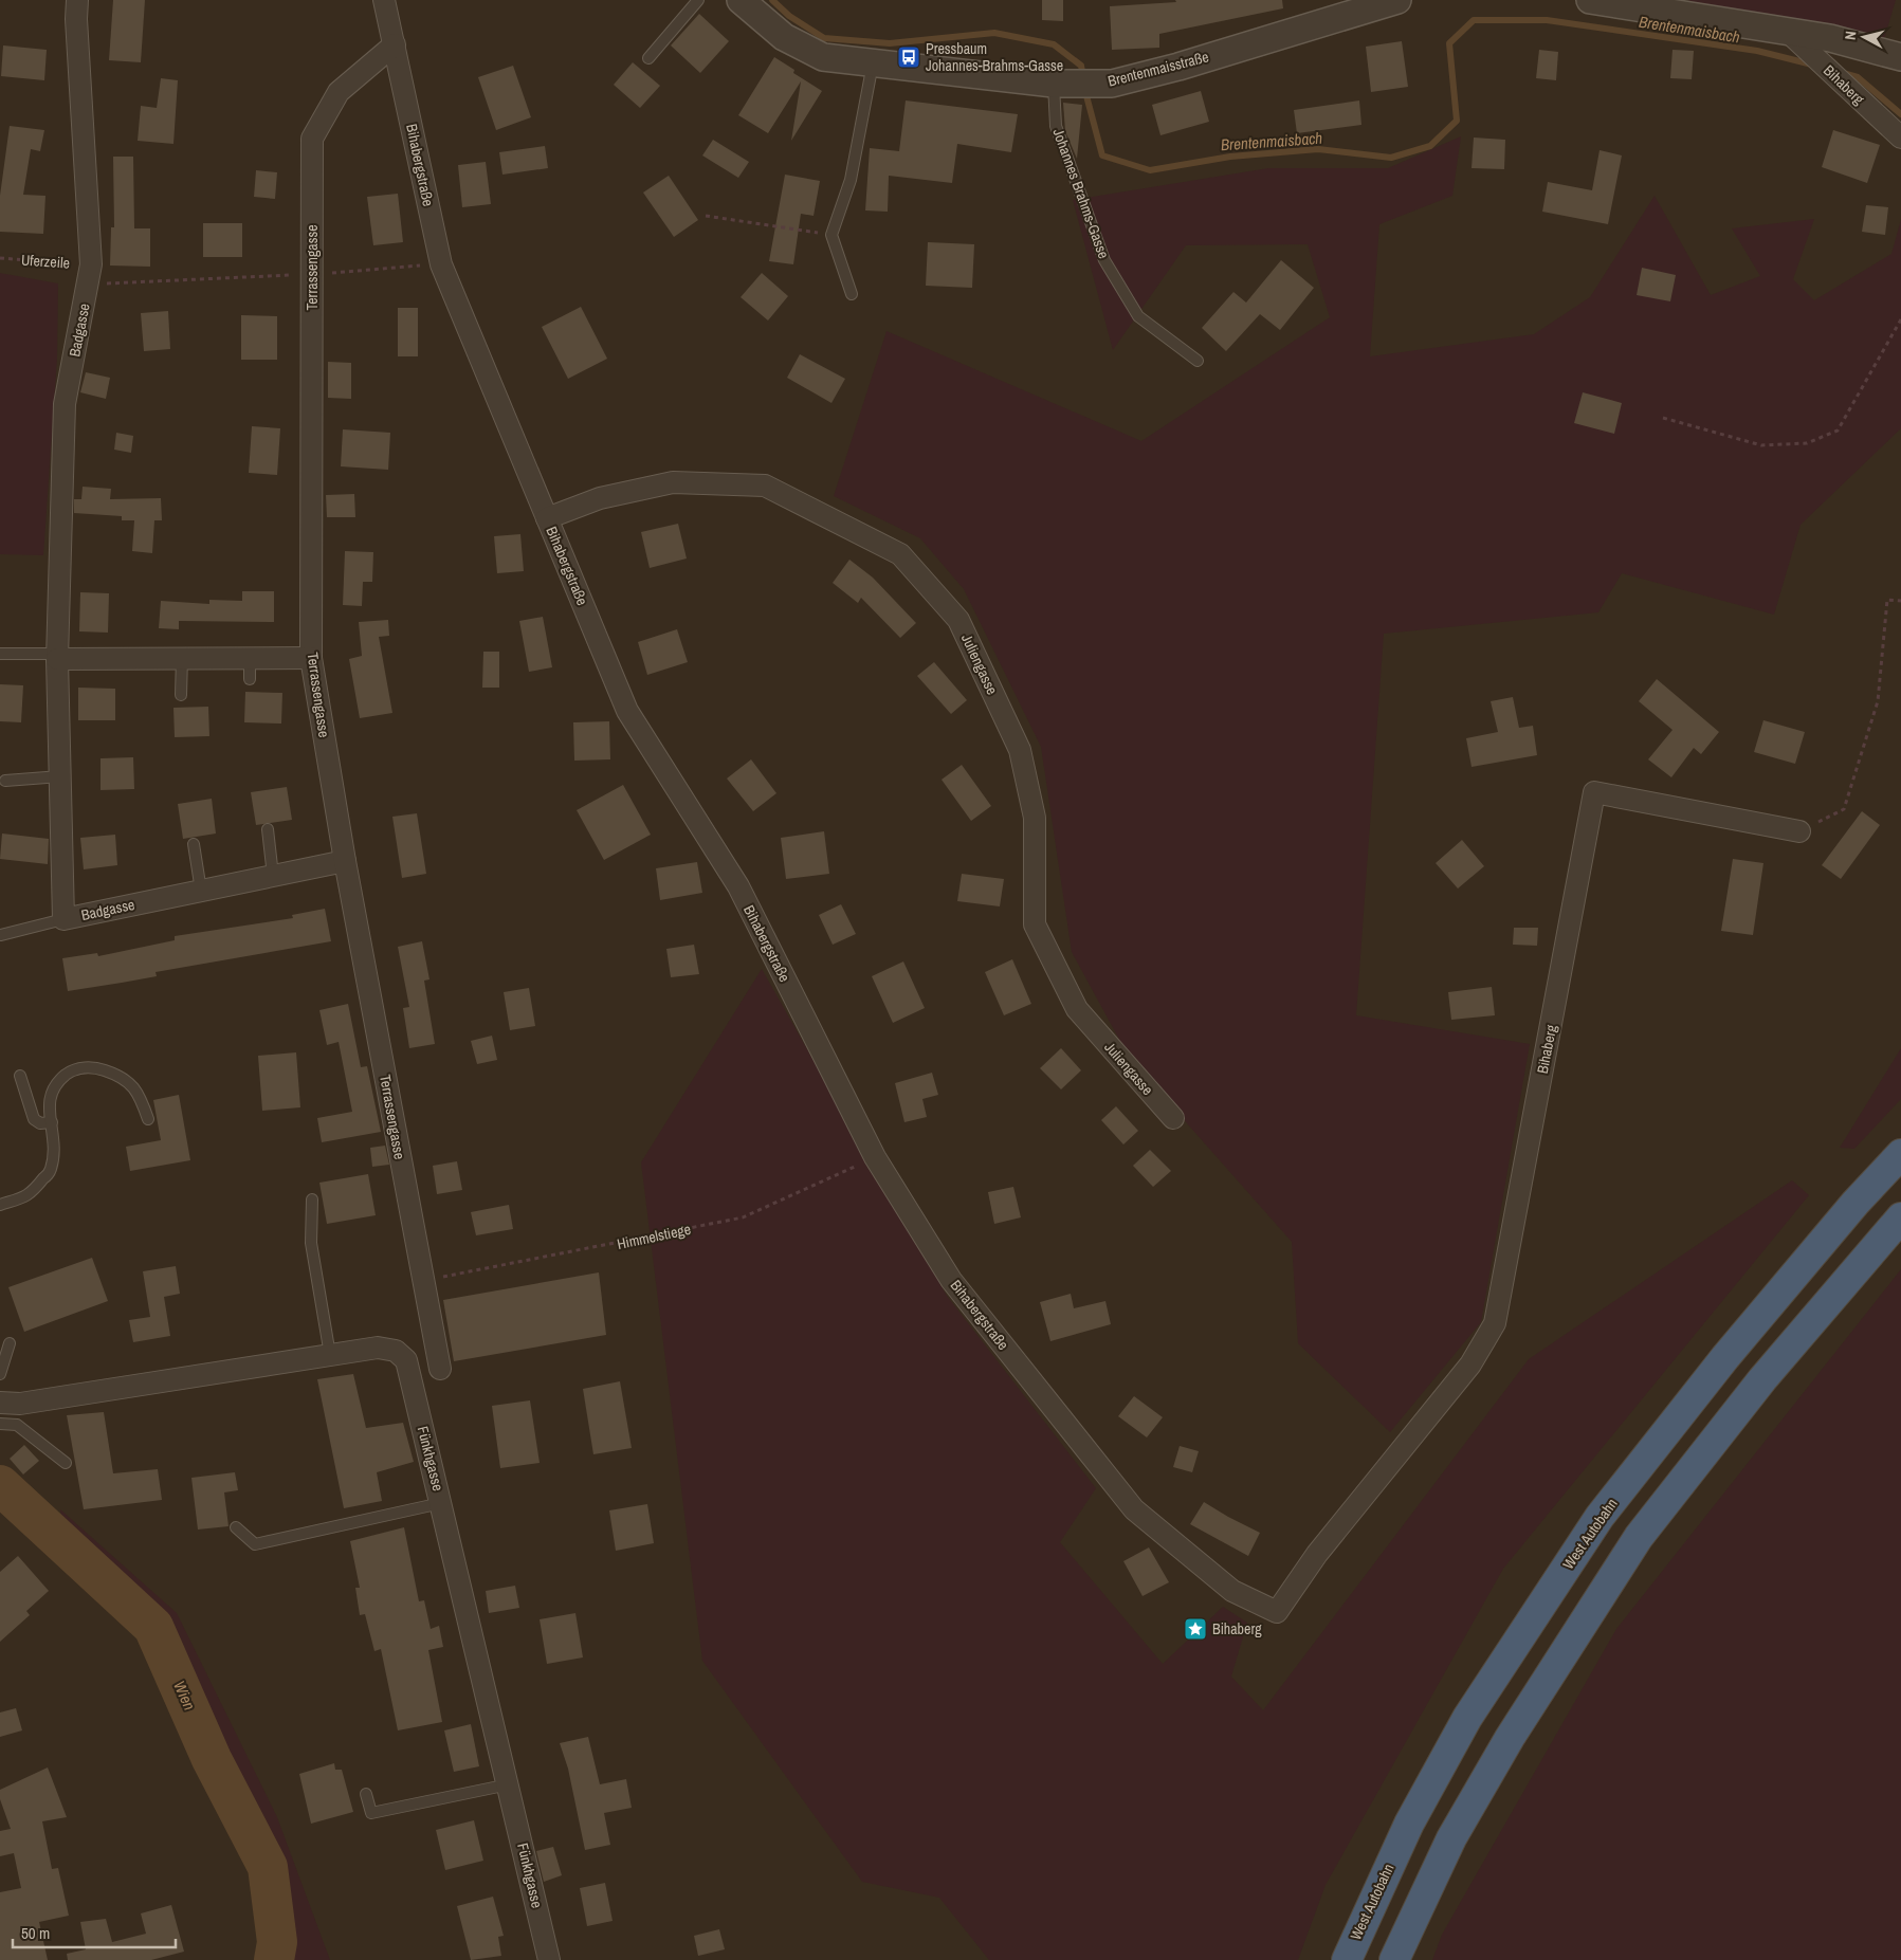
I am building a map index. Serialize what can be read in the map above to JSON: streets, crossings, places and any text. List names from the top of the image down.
{
  "streets": {
    "highway": ["West Autobahn"],
    "street": [
      "Brentenmaisstraße",
      "Bihaberg",
      "Bihabergstraße",
      "Terrassengasse",
      "Badgasse",
      "Juliengasse",
      "Fünkhgasse"
    ],
    "lane": ["Johannes Brahms-Gasse"],
    "path": ["Uferzeile", "Himmelstiege"]
  },
  "crossings": [
    ["Brentenmaisstraße", "Johannes Brahms-Gasse"],
    ["Bihaberg", "Bihabergstraße"],
    ["Bihabergstraße", "Terrassengasse"],
    ["Bihabergstraße", "Juliengasse"],
    ["Bihabergstraße", "Himmelstiege"],
    ["Uferzeile", "Badgasse"],
    ["Terrassengasse", "Badgasse"],
    ["Terrassengasse", "Himmelstiege"]
  ],
  "water": ["Brentenmaisbach", "Wien"],
  "places": {
    "bus stop": ["Pressbaum Johannes-Brahms-Gasse"],
    "place": ["Bihaberg"]
  },
  "scale_bar": "50 m",
  "north": "left"
}
